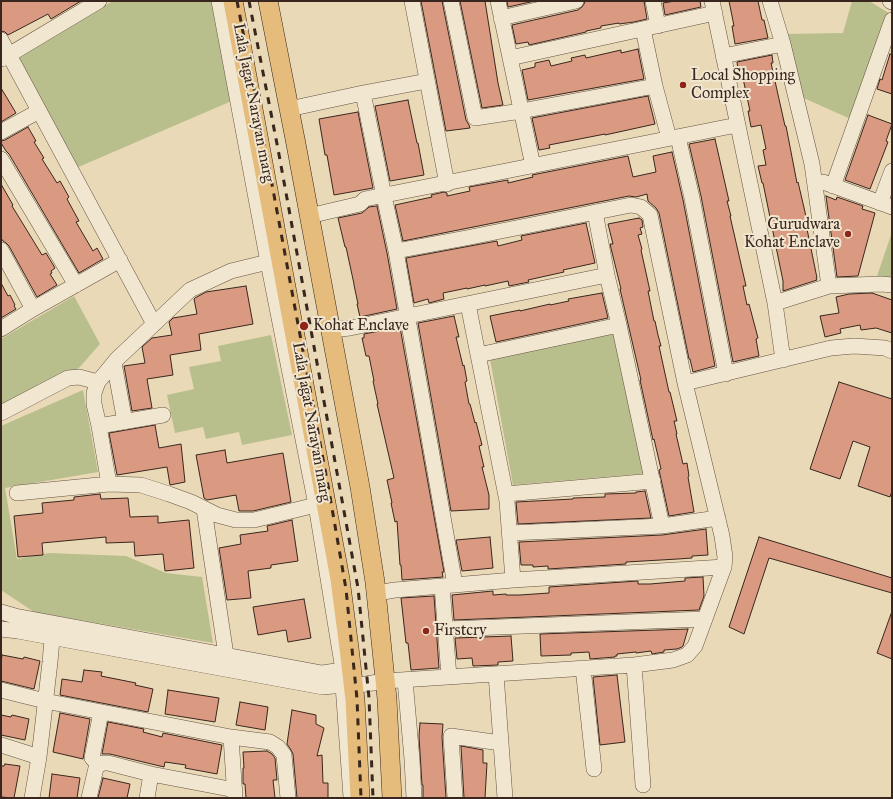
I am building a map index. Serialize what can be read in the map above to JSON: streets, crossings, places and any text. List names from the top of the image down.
{
  "streets": {
    "main road": ["Lala Jagat Narayan marg"]
  },
  "places": [
    "Local Shopping Complex",
    "Gurudwara Kohat Enclave",
    "Kohat Enclave",
    "Firstcry"
  ]
}
